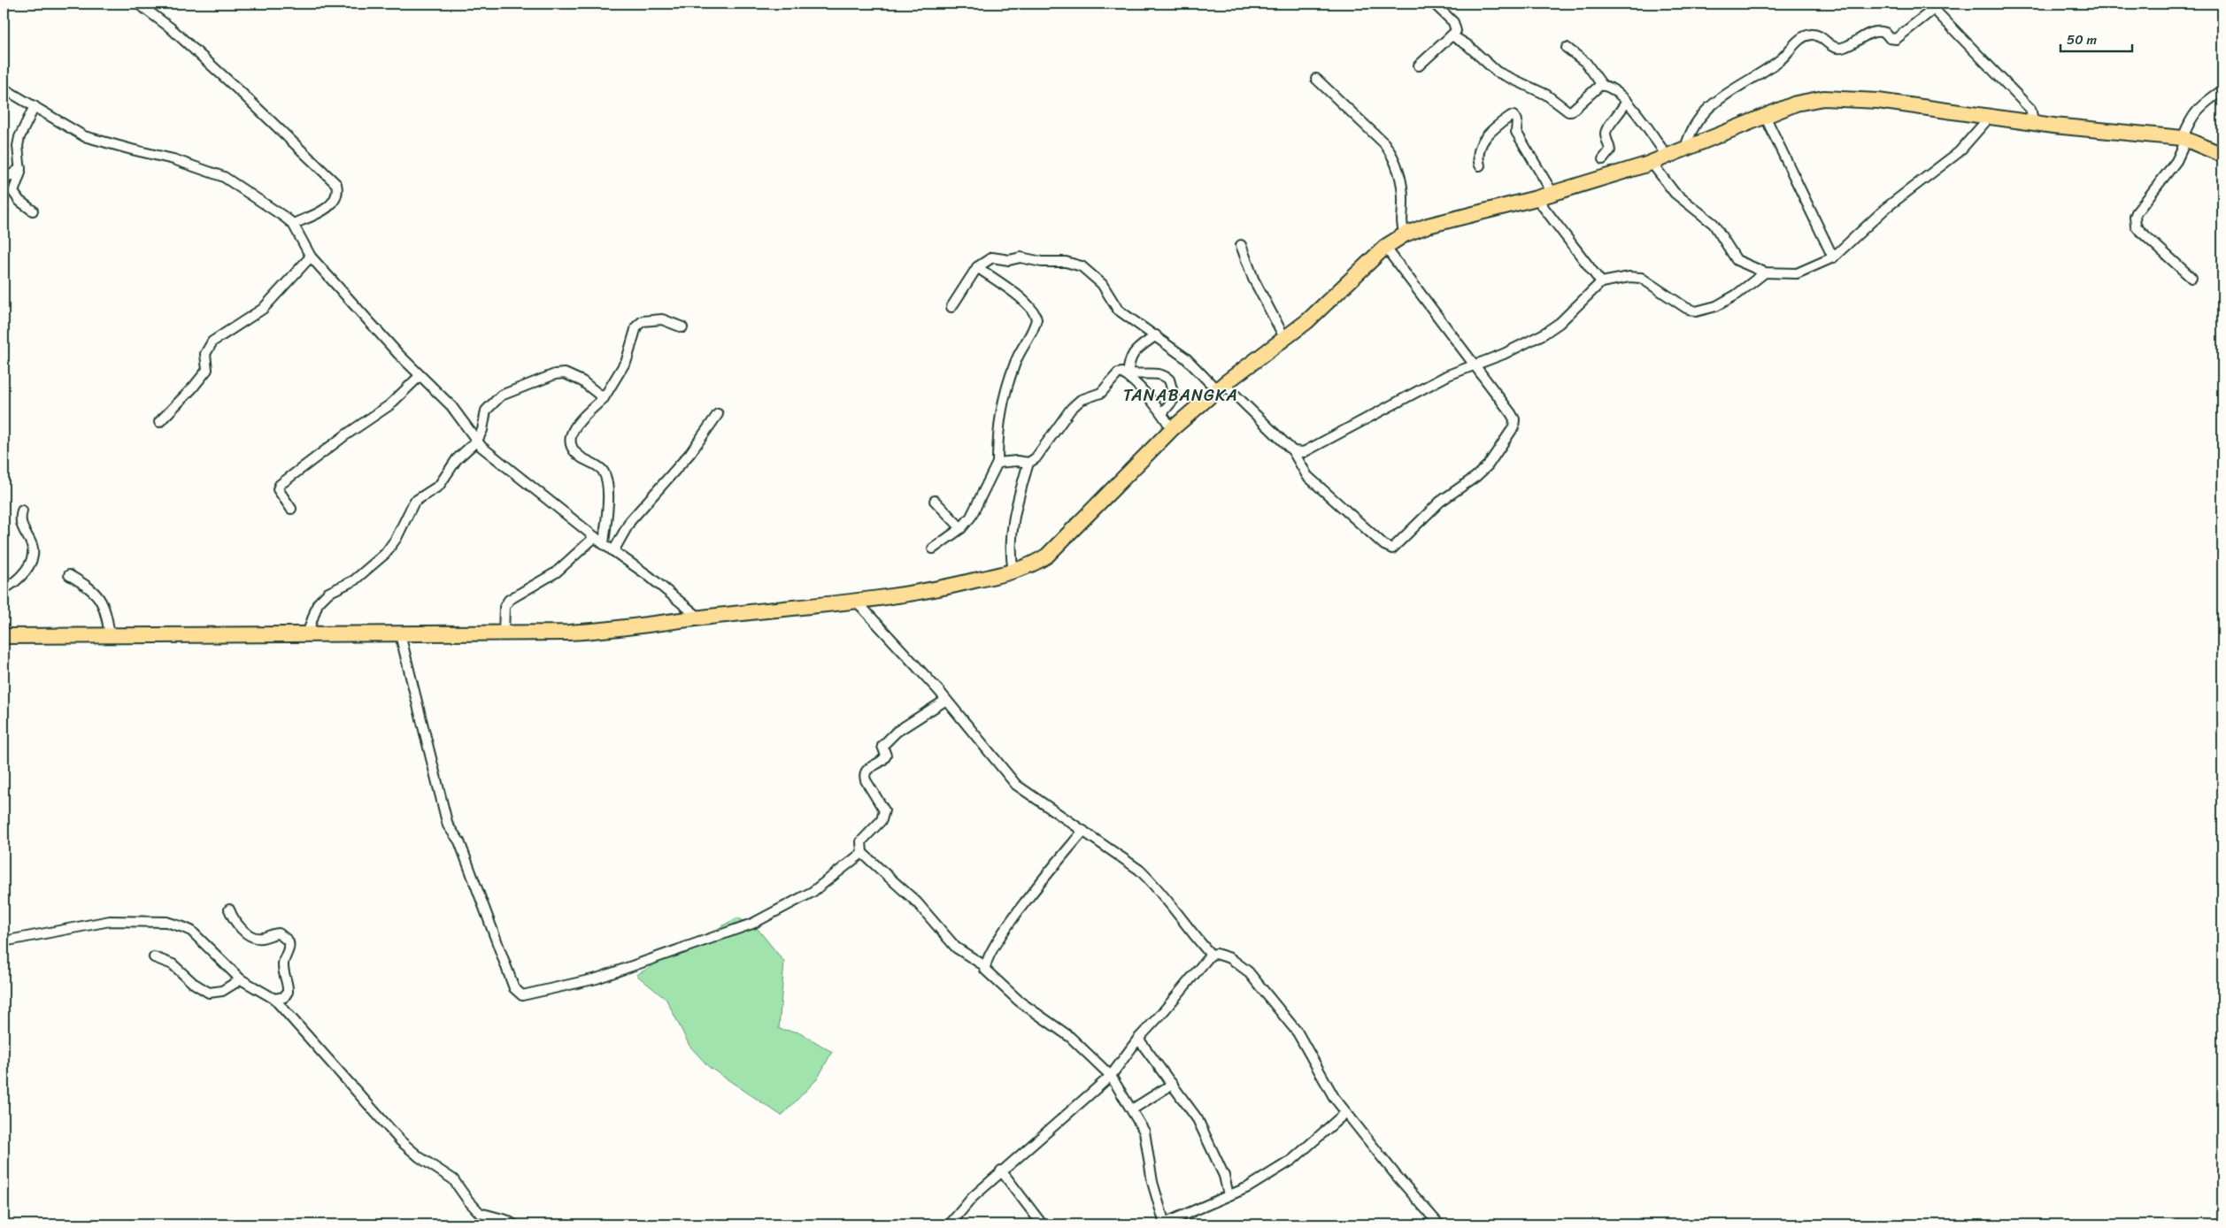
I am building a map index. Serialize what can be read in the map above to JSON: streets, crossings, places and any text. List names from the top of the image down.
{
  "districts": ["TANABANGKA"],
  "scale_bar": "50 m"
}
